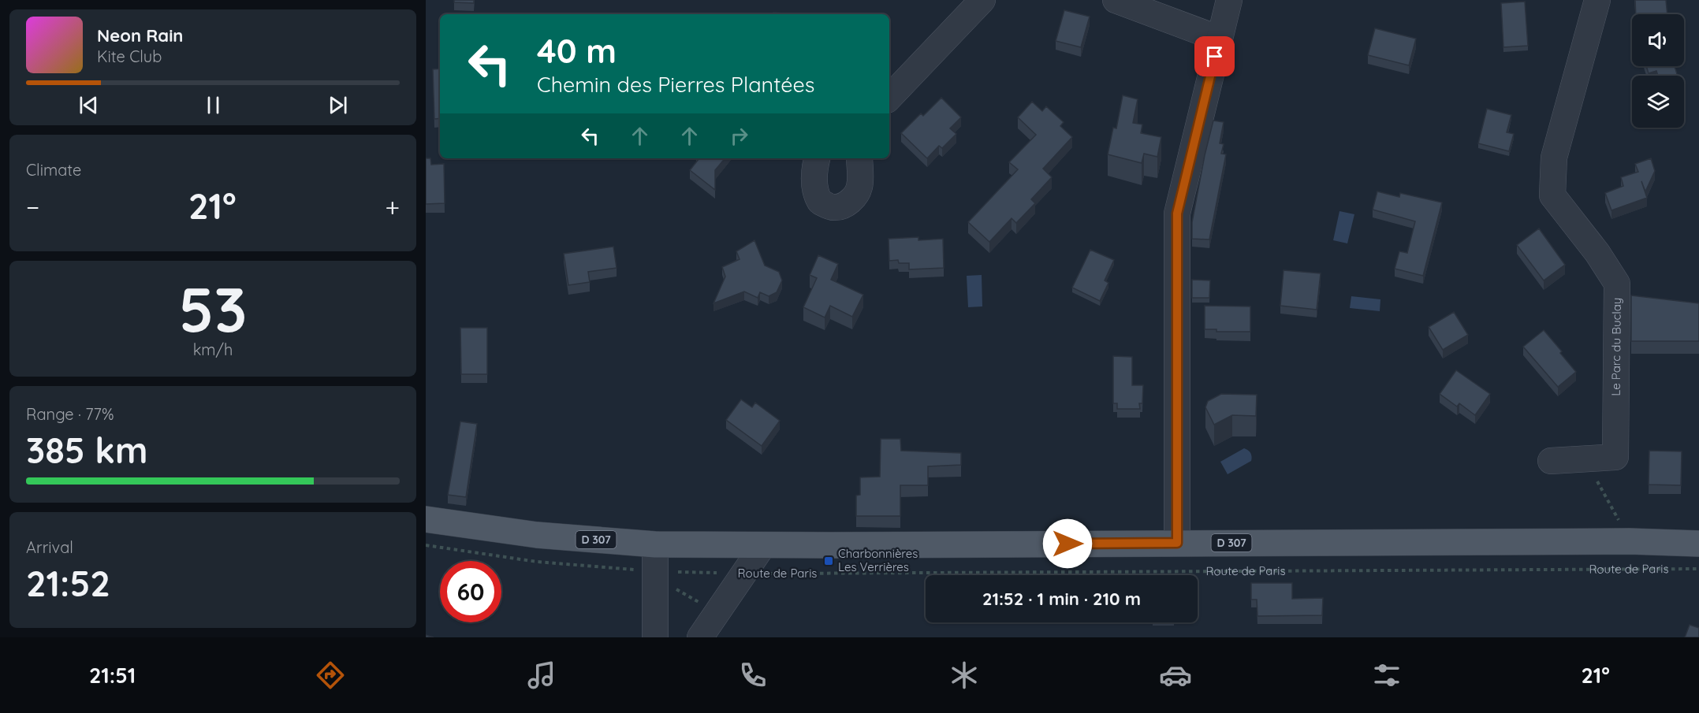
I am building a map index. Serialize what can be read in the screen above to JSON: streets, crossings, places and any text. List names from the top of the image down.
{
  "streets": {
    "main road": ["D 307"],
    "street": ["Le Parc du Buclay"],
    "path": ["Route de Paris"]
  },
  "places": {
    "transit": ["Charbonnières Les Verrières"]
  },
  "page": {
    "turn": ["40 m", "Chemin des Pierres Plantées"],
    "song": ["Neon Rain", "Kite Club"],
    "tile": [
      "Climate",
      ["53", "km/h"],
      ["Range · 77%", "385 km"],
      ["Arrival", "21:52"]
    ],
    "heat": ["−", "21°", "+"],
    "limit": "60",
    "trip": "21:52 · 1 min · 210 m",
    "tabs": ["21:51", "21°"]
  }
}
